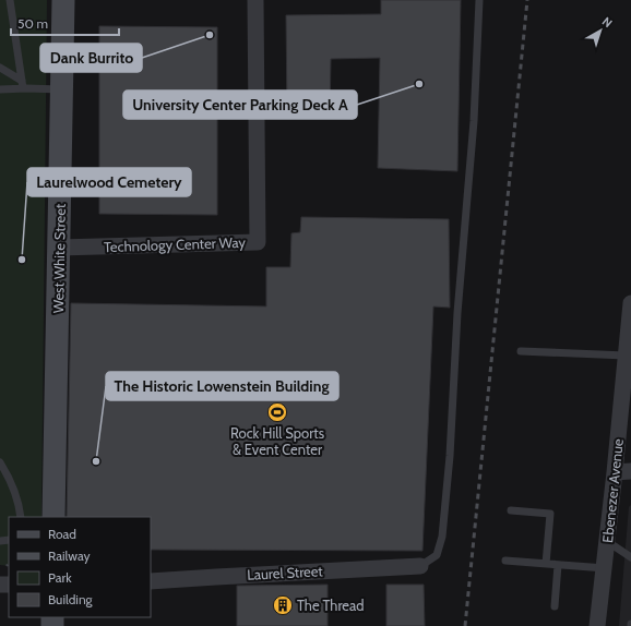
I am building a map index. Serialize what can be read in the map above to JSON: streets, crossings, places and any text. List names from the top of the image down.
{
  "streets": {
    "street": [
      "Technology Center Way",
      "West White Street",
      "Ebenezer Avenue",
      "Laurel Street"
    ]
  },
  "crossings": [
    ["Technology Center Way", "West White Street"]
  ],
  "places": {
    "other": [
      "Dank Burrito",
      "University Center Parking Deck A",
      "Laurelwood Cemetery",
      "The Historic Lowenstein Building"
    ],
    "sports": ["Rock Hill Sports & Event Center"],
    "building": ["The Thread"]
  },
  "legend": [
    "Road",
    "Railway",
    "Park",
    "Building"
  ],
  "scale_bar": "50 m",
  "north": "top right"
}
